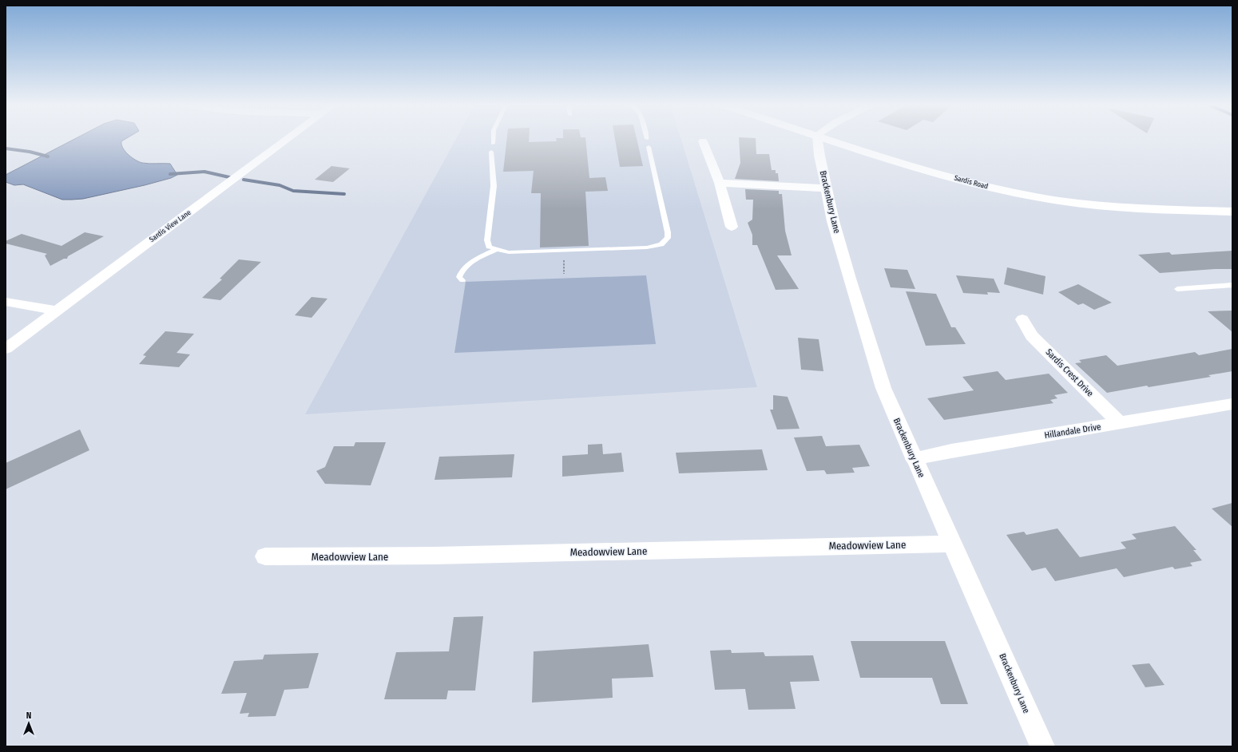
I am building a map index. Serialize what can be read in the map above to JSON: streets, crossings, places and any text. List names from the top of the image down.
{
  "streets": {
    "main road": ["Sardis Road"],
    "street": [
      "Brackenbury Lane",
      "Sardis View Lane",
      "Sardis Crest Drive",
      "Hillandale Drive",
      "Meadowview Lane"
    ]
  },
  "crossings": [
    ["Brackenbury Lane", "Hillandale Drive"],
    ["Brackenbury Lane", "Meadowview Lane"],
    ["Sardis Crest Drive", "Hillandale Drive"]
  ],
  "north": "top"
}
